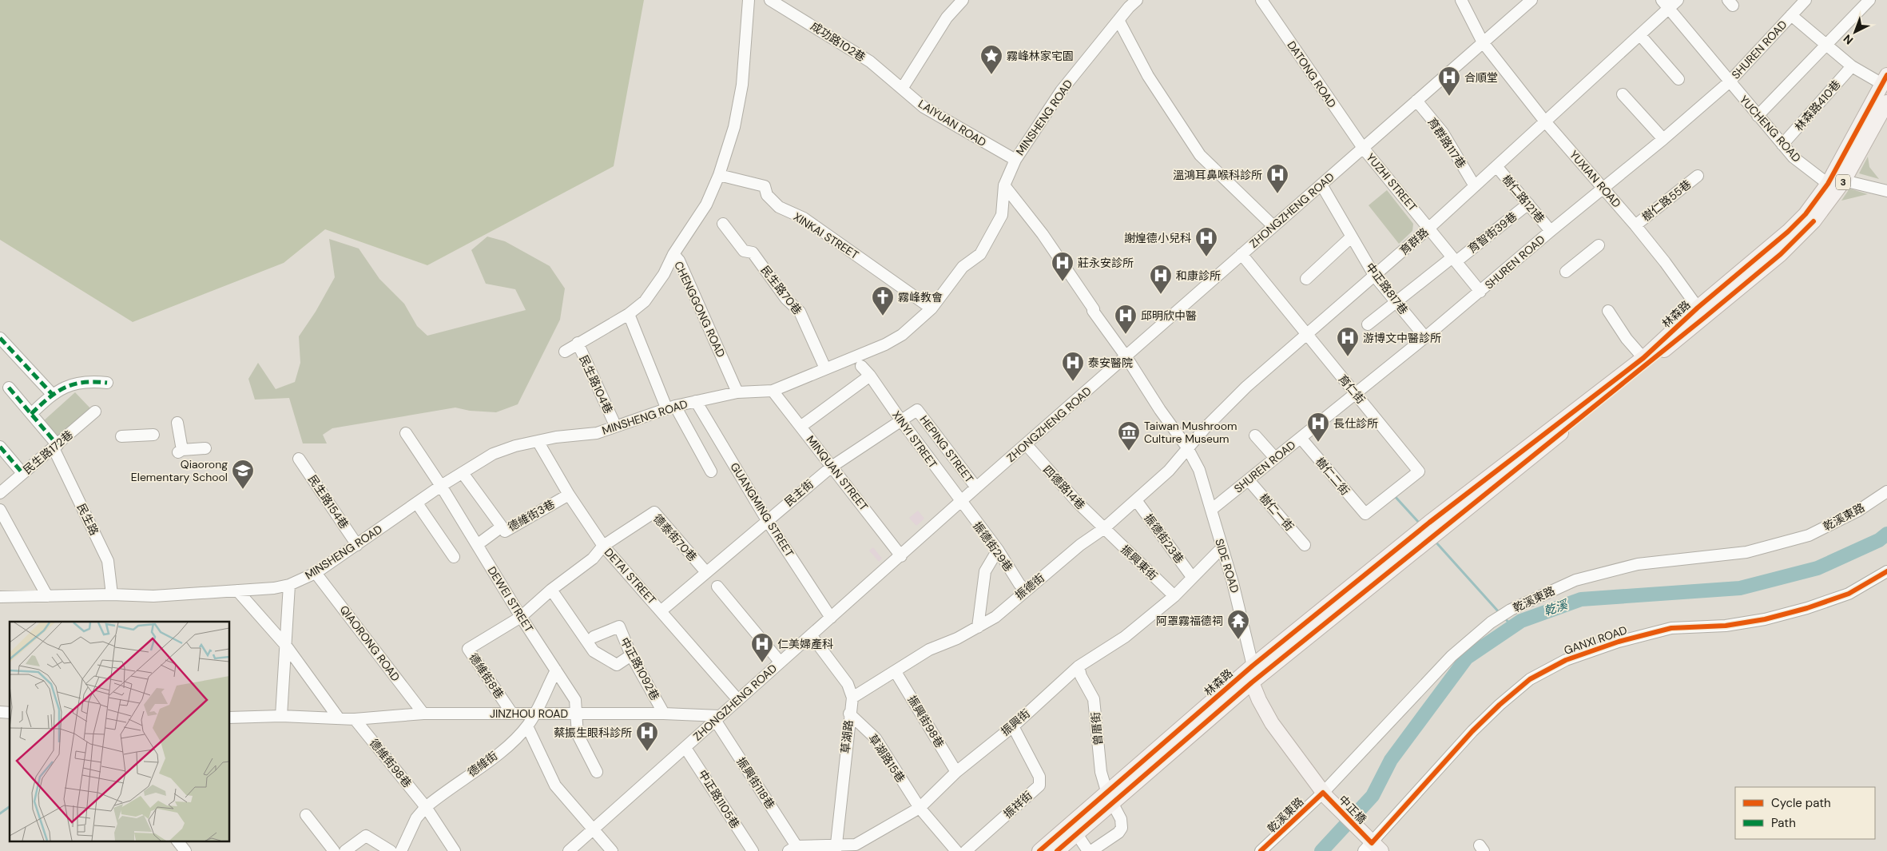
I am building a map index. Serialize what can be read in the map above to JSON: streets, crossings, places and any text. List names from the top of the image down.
{
  "streets": {
    "main road": [
      "3",
      "林森路",
      "SIDE ROAD",
      "中正橋"
    ],
    "street": [
      "成功路102巷",
      "SHUREN ROAD",
      "DATONG ROAD",
      "林森路410巷",
      "MINSHENG ROAD",
      "LAIYUAN ROAD",
      "YUCHENG ROAD",
      "育群路117巷",
      "YUXIAN ROAD",
      "YUZHI STREET",
      "樹仁路121巷",
      "樹仁路55巷",
      "ZHONGZHENG ROAD",
      "育智街39巷",
      "XINKAI STREET",
      "育群路",
      "中正路817巷",
      "民生路70巷",
      "CHENGGONG ROAD",
      "民生路104巷",
      "育仁街",
      "XINYI STREET",
      "HEPING STREET",
      "民生路172巷",
      "MINQUAN STREET",
      "樹仁二街",
      "四德路14巷",
      "民主街",
      "民生路154巷",
      "GUANGMING STREET",
      "樹仁一街",
      "德維街3巷",
      "乾溪東路",
      "民生路",
      "德泰街70巷",
      "振德街23巷",
      "振德街29巷",
      "振興東街",
      "DETAI STREET",
      "振德街",
      "DEWEI STREET",
      "GANXI ROAD",
      "QIAORONG ROAD",
      "中正路1092巷",
      "德維街8巷",
      "JINZHOU ROAD",
      "振興街98巷",
      "振興街",
      "曾厝街",
      "草湖路",
      "草湖路15巷",
      "德維街98巷",
      "德維街",
      "振興街118巷",
      "中正路1105巷",
      "振祥街"
    ]
  },
  "crossings": [
    ["成功路102巷", "LAIYUAN ROAD"],
    ["SHUREN ROAD", "YUCHENG ROAD"],
    ["SHUREN ROAD", "YUXIAN ROAD"],
    ["SHUREN ROAD", "YUZHI STREET"],
    ["SHUREN ROAD", "樹仁路121巷"],
    ["SHUREN ROAD", "中正路817巷"],
    ["SHUREN ROAD", "育仁街"],
    ["SHUREN ROAD", "樹仁二街"],
    ["SHUREN ROAD", "樹仁一街"],
    ["SHUREN ROAD", "SIDE ROAD"],
    ["DATONG ROAD", "YUZHI STREET"],
    ["DATONG ROAD", "ZHONGZHENG ROAD"],
    ["林森路410巷", "YUCHENG ROAD"],
    ["MINSHENG ROAD", "LAIYUAN ROAD"],
    ["MINSHENG ROAD", "XINKAI STREET"],
    ["MINSHENG ROAD", "民生路70巷"],
    ["MINSHENG ROAD", "CHENGGONG ROAD"],
    ["MINSHENG ROAD", "民生路104巷"],
    ["MINSHENG ROAD", "MINQUAN STREET"],
    ["MINSHENG ROAD", "民生路154巷"],
    ["MINSHENG ROAD", "GUANGMING STREET"],
    ["MINSHENG ROAD", "民生路"],
    ["MINSHENG ROAD", "DETAI STREET"],
    ["MINSHENG ROAD", "DEWEI STREET"],
    ["MINSHENG ROAD", "QIAORONG ROAD"],
    ["YUCHENG ROAD", "育群路"],
    ["YUCHENG ROAD", "林森路"],
    ["育群路117巷", "ZHONGZHENG ROAD"],
    ["育群路117巷", "育群路"],
    ["YUXIAN ROAD", "樹仁路55巷"],
    ["YUXIAN ROAD", "ZHONGZHENG ROAD"],
    ["YUXIAN ROAD", "育群路"],
    ["YUXIAN ROAD", "林森路"],
    ["YUZHI STREET", "ZHONGZHENG ROAD"],
    ["YUZHI STREET", "育智街39巷"],
    ["YUZHI STREET", "育群路"],
    ["3", "林森路"],
    ["樹仁路121巷", "育智街39巷"],
    ["樹仁路121巷", "育群路"],
    ["ZHONGZHENG ROAD", "中正路817巷"],
    ["ZHONGZHENG ROAD", "育仁街"],
    ["ZHONGZHENG ROAD", "XINYI STREET"],
    ["ZHONGZHENG ROAD", "HEPING STREET"],
    ["ZHONGZHENG ROAD", "MINQUAN STREET"],
    ["ZHONGZHENG ROAD", "四德路14巷"],
    ["ZHONGZHENG ROAD", "GUANGMING STREET"],
    ["ZHONGZHENG ROAD", "振德街29巷"],
    ["ZHONGZHENG ROAD", "SIDE ROAD"],
    ["ZHONGZHENG ROAD", "DETAI STREET"],
    ["ZHONGZHENG ROAD", "JINZHOU ROAD"],
    ["ZHONGZHENG ROAD", "振興街118巷"],
    ["ZHONGZHENG ROAD", "中正路1105巷"],
    ["育智街39巷", "中正路817巷"],
    ["XINKAI STREET", "CHENGGONG ROAD"],
    ["育群路", "中正路817巷"],
    ["育群路", "育仁街"],
    ["育群路", "SIDE ROAD"],
    ["育群路", "振德街"],
    ["林森路", "SIDE ROAD"],
    ["林森路", "曾厝街"],
    ["育仁街", "樹仁二街"],
    ["XINYI STREET", "HEPING STREET"],
    ["XINYI STREET", "民主街"],
    ["XINYI STREET", "振德街29巷"],
    ["HEPING STREET", "民主街"],
    ["民生路172巷", "民生路"],
    ["MINQUAN STREET", "民主街"],
    ["四德路14巷", "振興東街"],
    ["四德路14巷", "振德街"],
    ["民主街", "GUANGMING STREET"],
    ["民主街", "德泰街70巷"],
    ["民主街", "DETAI STREET"],
    ["德維街3巷", "DETAI STREET"],
    ["德維街3巷", "DEWEI STREET"],
    ["乾溪東路", "SIDE ROAD"],
    ["乾溪東路", "中正橋"],
    ["德泰街70巷", "DETAI STREET"],
    ["振德街23巷", "振德街"],
    ["振德街23巷", "振興街"],
    ["振德街29巷", "振德街"],
    ["振興東街", "振德街"],
    ["振興東街", "振興街"],
    ["SIDE ROAD", "振德街"],
    ["SIDE ROAD", "振興街"],
    ["SIDE ROAD", "中正橋"],
    ["振德街", "振興街98巷"],
    ["振德街", "草湖路"],
    ["DEWEI STREET", "德維街8巷"],
    ["DEWEI STREET", "JINZHOU ROAD"],
    ["DEWEI STREET", "德維街"],
    ["GANXI ROAD", "中正橋"],
    ["QIAORONG ROAD", "JINZHOU ROAD"],
    ["中正路1092巷", "JINZHOU ROAD"],
    ["德維街8巷", "JINZHOU ROAD"],
    ["JINZHOU ROAD", "德維街98巷"],
    ["JINZHOU ROAD", "德維街"],
    ["JINZHOU ROAD", "振興街118巷"],
    ["振興街98巷", "振興街"],
    ["振興街", "曾厝街"],
    ["振興街", "草湖路"],
    ["振興街", "草湖路15巷"],
    ["振興街", "振興街118巷"],
    ["振興街", "振祥街"],
    ["草湖路", "草湖路15巷"],
    ["德維街98巷", "德維街"]
  ],
  "water": ["乾溪"],
  "places": {
    "place": ["霧峰林家宅園"],
    "hospital": [
      "合順堂",
      "溫鴻耳鼻喉科診所",
      "謝煌德小兒科",
      "莊永安診所",
      "和康診所",
      "邱明欣中醫",
      "游博文中醫診所",
      "泰安醫院",
      "長仕診所",
      "仁美婦產科",
      "蔡振生眼科診所"
    ],
    "church": ["霧峰教會"],
    "museum": ["Taiwan Mushroom Culture Museum"],
    "school or university": ["Qiaorong Elementary School"],
    "temple": ["阿罩霧福德祠"]
  },
  "legend": ["Cycle path", "Path"],
  "north": "bottom left"
}
